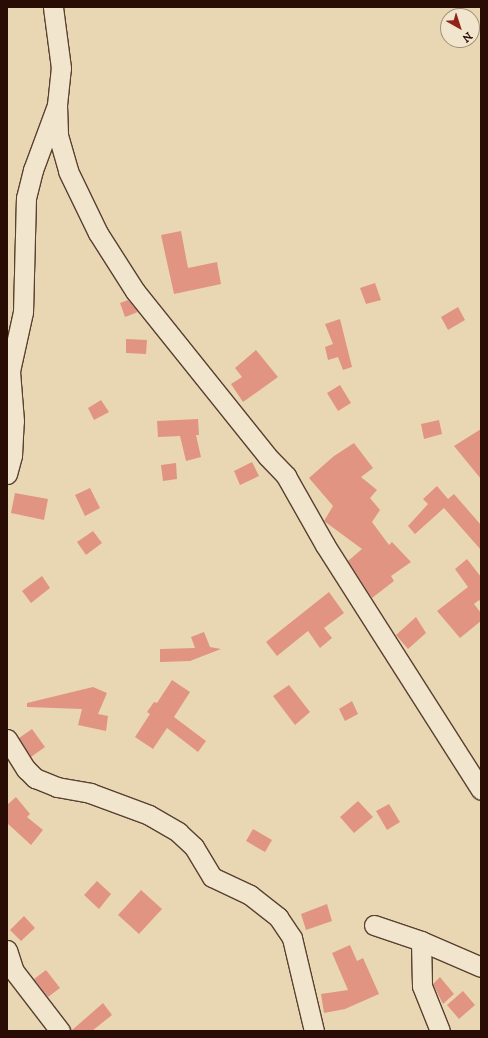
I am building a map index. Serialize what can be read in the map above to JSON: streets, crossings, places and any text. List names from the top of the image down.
{
  "north": "bottom right"
}
